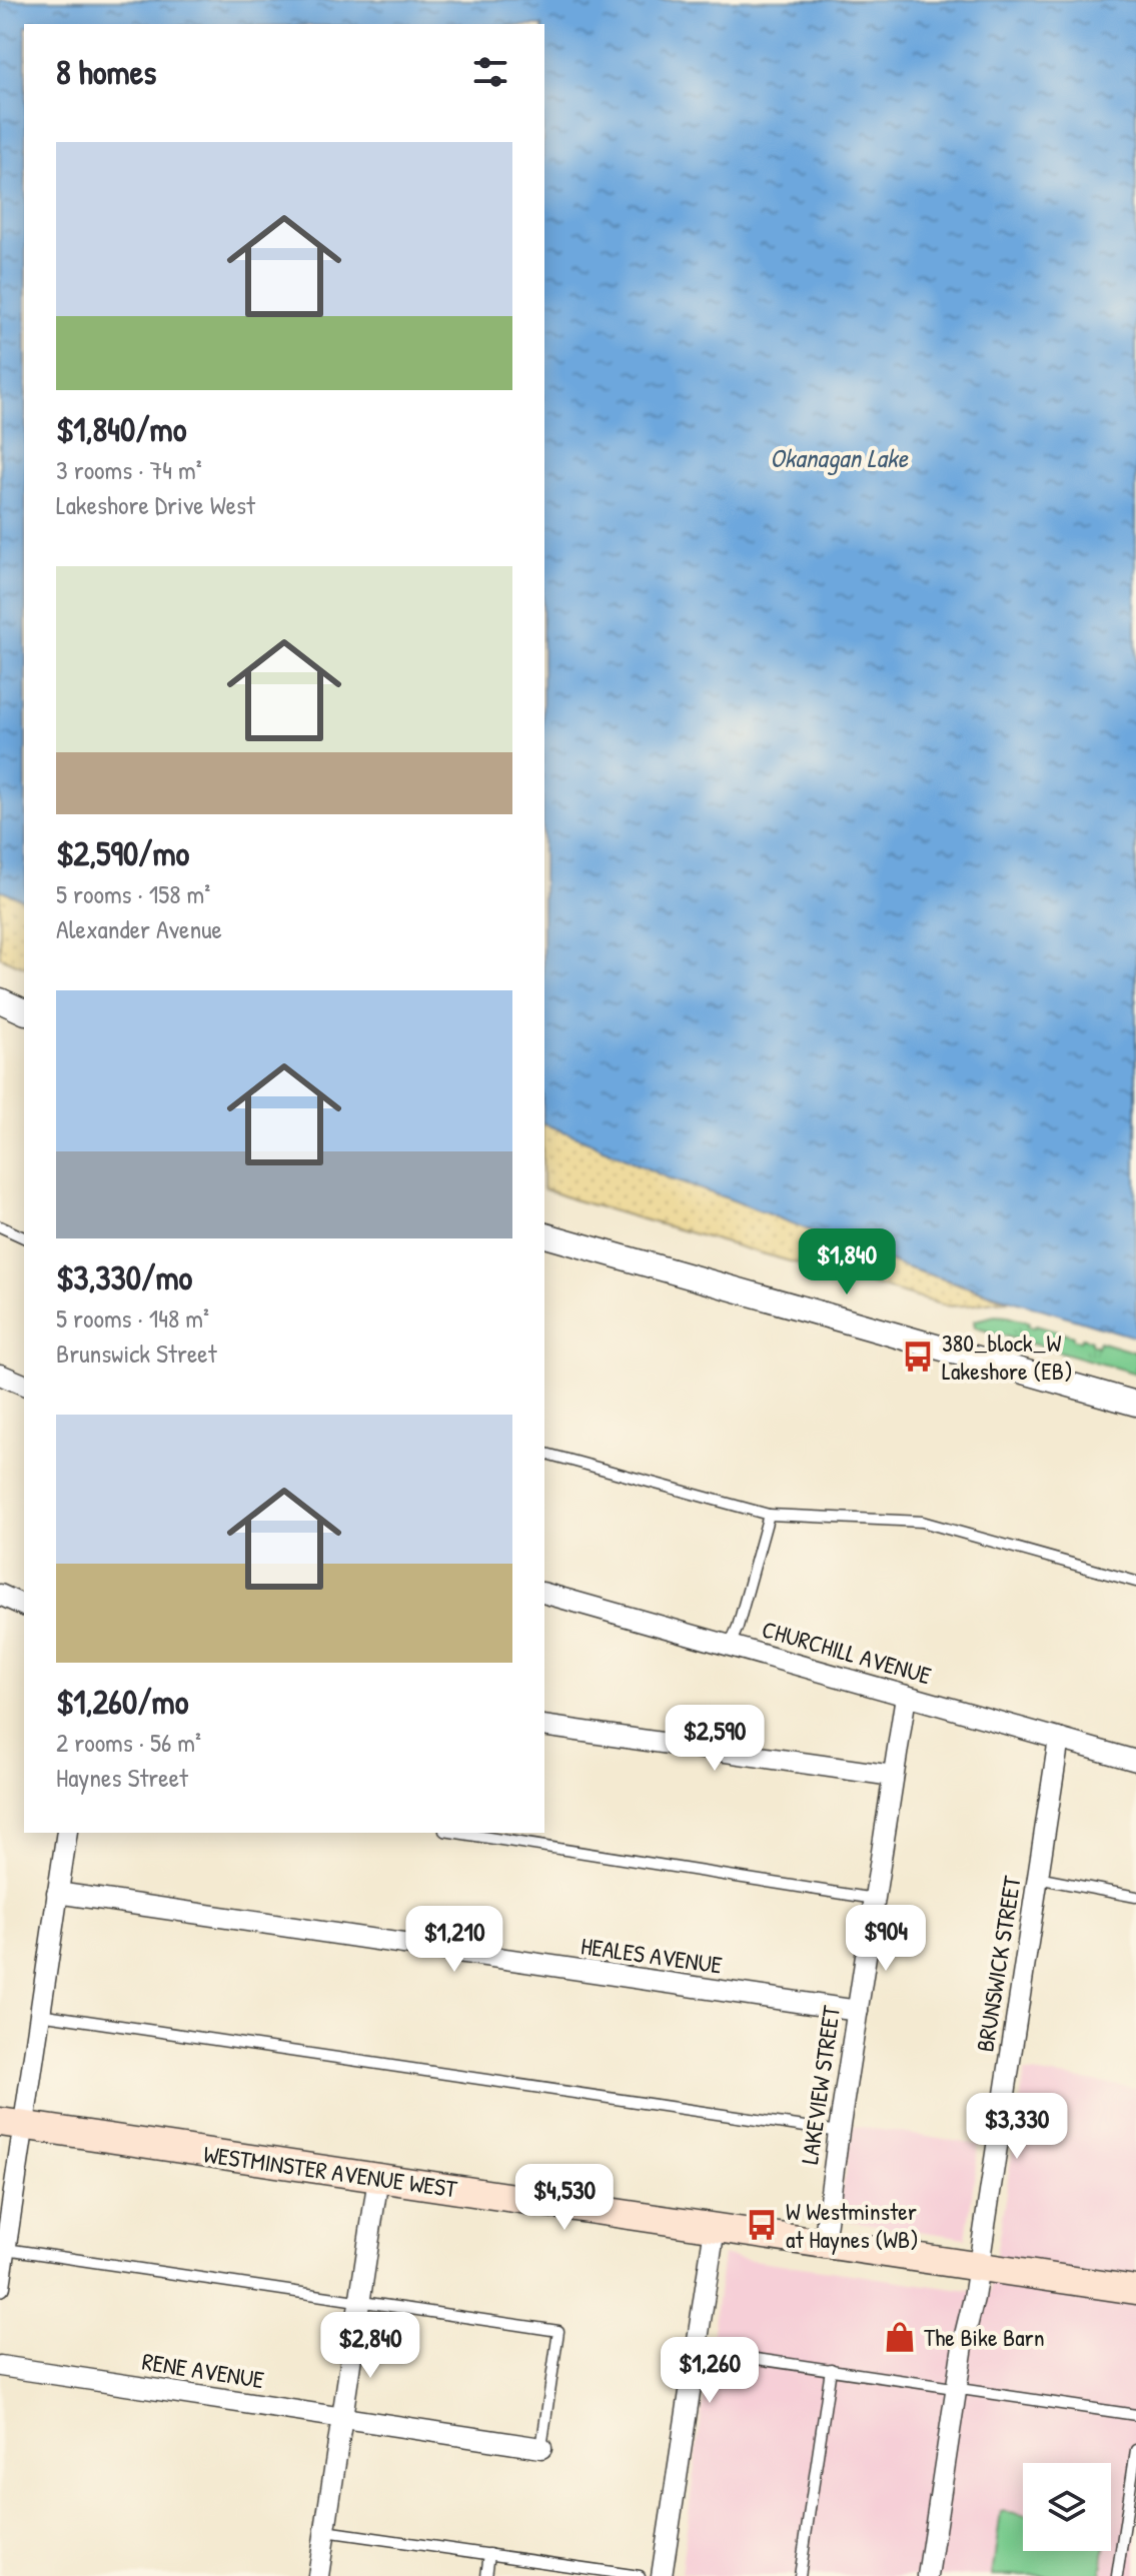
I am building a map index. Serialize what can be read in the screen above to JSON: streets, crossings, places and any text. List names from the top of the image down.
{
  "streets": {
    "main road": ["WESTMINSTER AVENUE WEST"],
    "street": [
      "CHURCHILL AVENUE",
      "HEALES AVENUE",
      "BRUNSWICK STREET",
      "LAKEVIEW STREET",
      "RENE AVENUE"
    ]
  },
  "crossings": [
    ["CHURCHILL AVENUE", "BRUNSWICK STREET"],
    ["CHURCHILL AVENUE", "LAKEVIEW STREET"],
    ["HEALES AVENUE", "LAKEVIEW STREET"],
    ["BRUNSWICK STREET", "WESTMINSTER AVENUE WEST"],
    ["LAKEVIEW STREET", "WESTMINSTER AVENUE WEST"]
  ],
  "water": ["Okanagan Lake"],
  "places": {
    "bus stop": ["380_block_W Lakeshore (EB)", "W Westminster at Haynes (WB)"],
    "shop": ["The Bike Barn"]
  },
  "page": {
    "heading": "8 homes",
    "list": [
      {
        "name": "$1,840/mo",
        "note": "3 rooms · 74 m² · Lakeshore Drive West"
      },
      {
        "name": "$2,590/mo",
        "note": "5 rooms · 158 m² · Alexander Avenue"
      },
      {
        "name": "$3,330/mo",
        "note": "5 rooms · 148 m² · Brunswick Street"
      },
      {
        "name": "$1,260/mo",
        "note": "2 rooms · 56 m² · Haynes Street"
      }
    ],
    "price": [
      "$1,840",
      "$2,590",
      "$904",
      "$1,210",
      "$3,330",
      "$4,530",
      "$2,840",
      "$1,260"
    ]
  }
}
